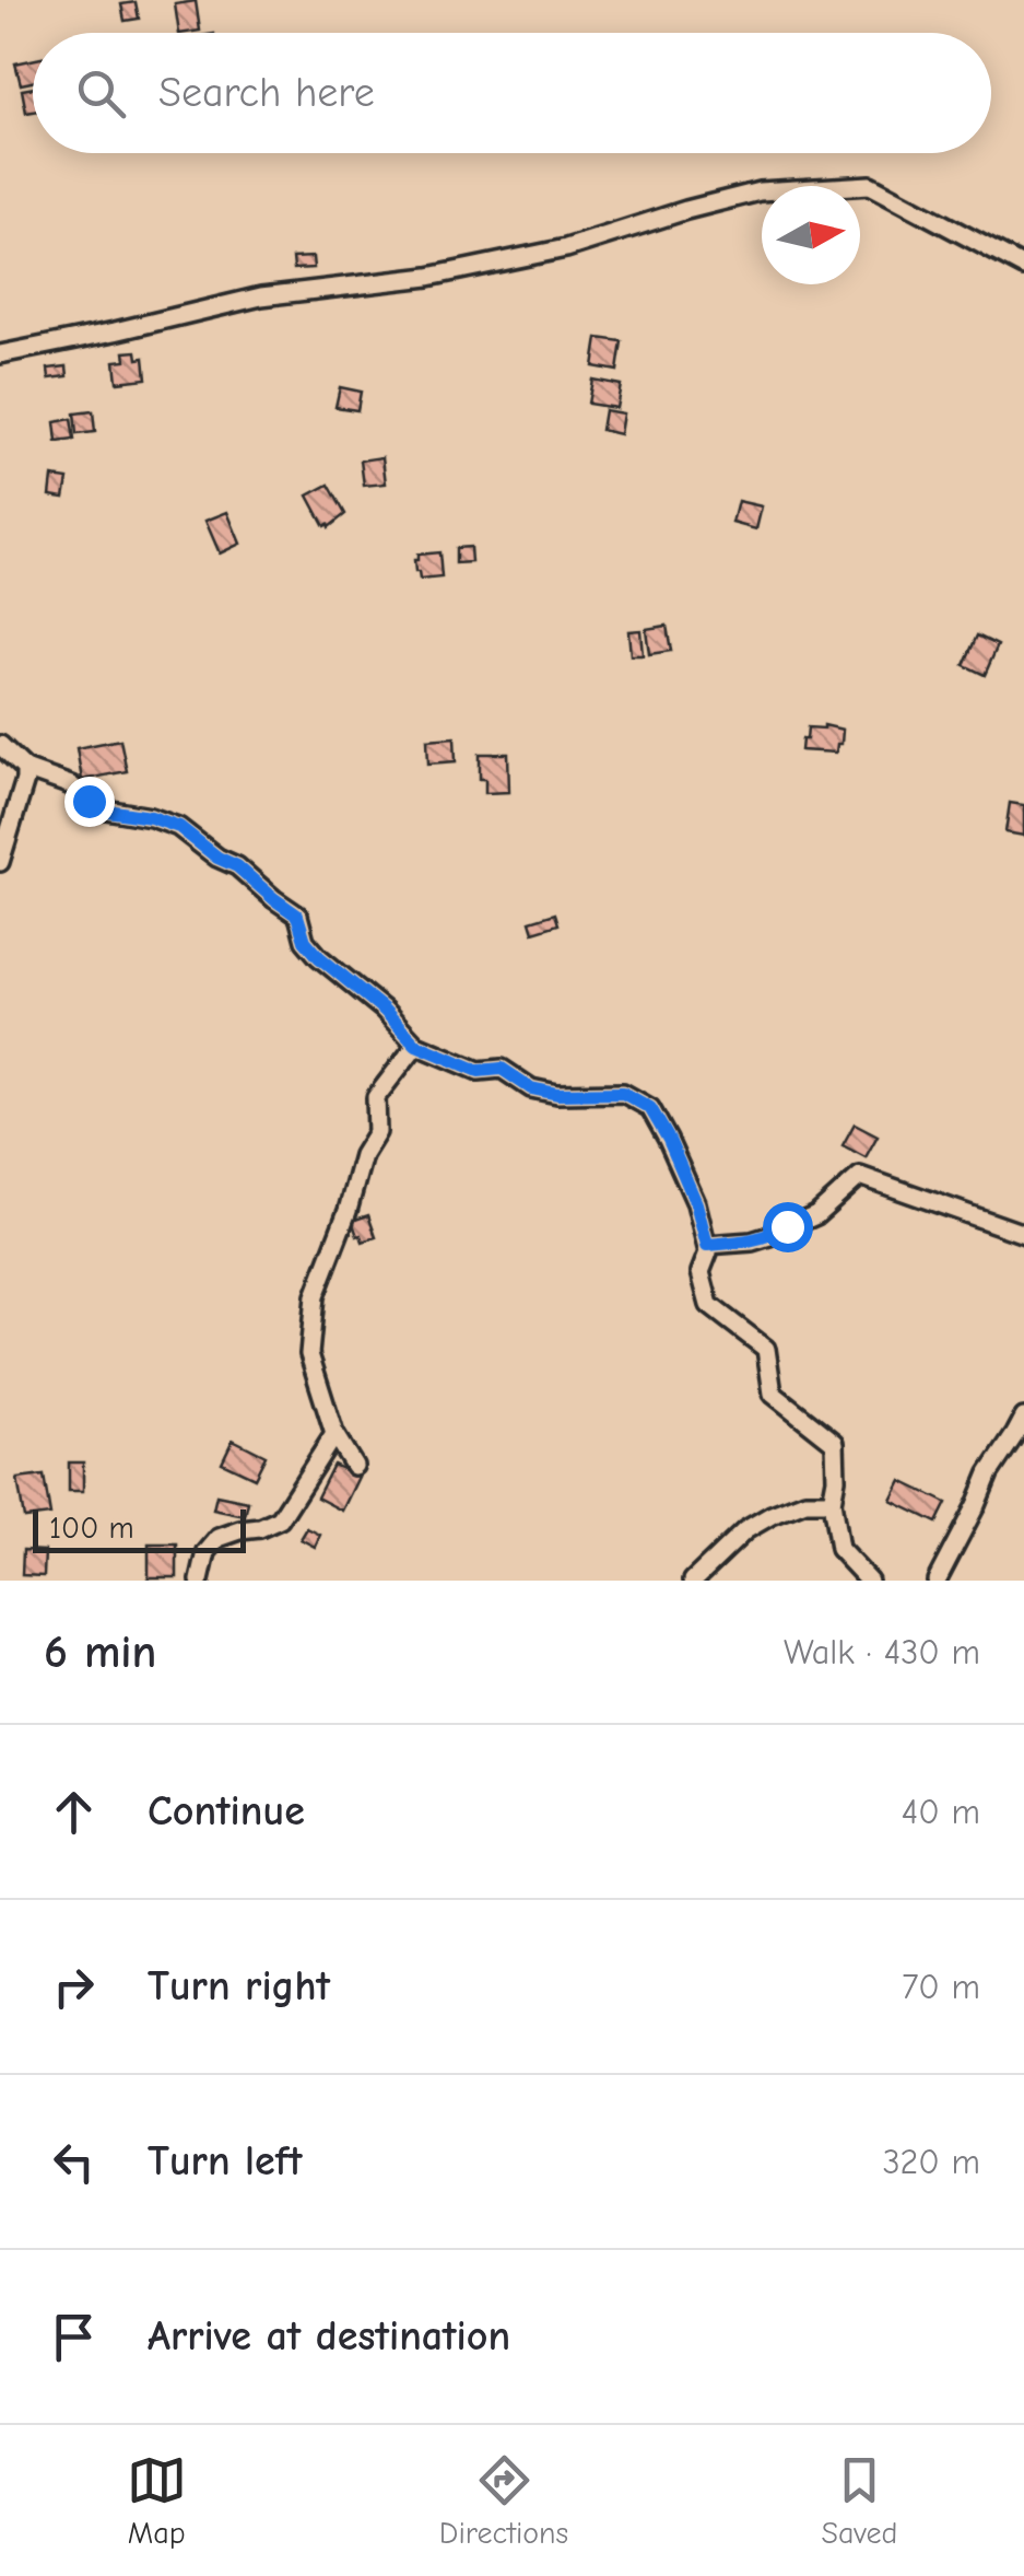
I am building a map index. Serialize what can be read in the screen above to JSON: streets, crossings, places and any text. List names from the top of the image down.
{
  "scale_bar": "100 m",
  "north": "right",
  "page": {
    "search": "Search here",
    "scale": "100 m",
    "heading": ["6 min", "Walk · 430 m"],
    "list": [
      ["Continue", "40 m"],
      ["Turn right", "70 m"],
      ["Turn left", "320 m"],
      "Arrive at destination"
    ],
    "nav": ["Map", "Directions", "Saved"]
  }
}
